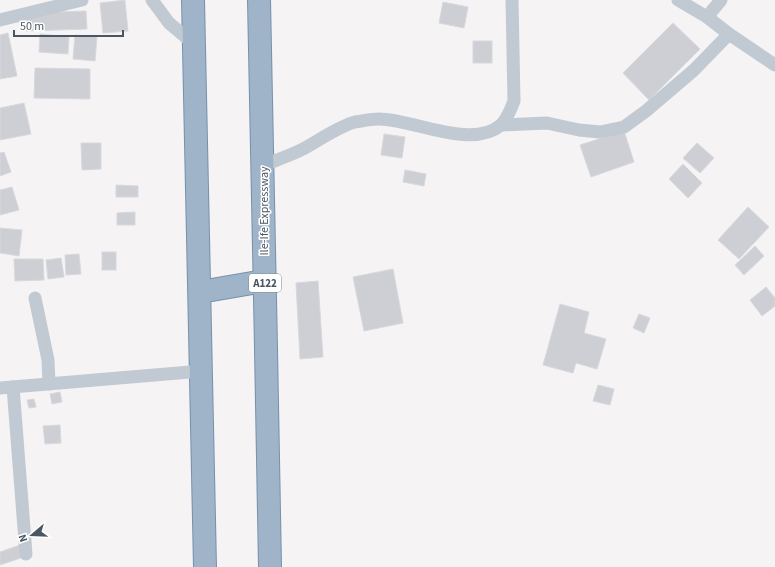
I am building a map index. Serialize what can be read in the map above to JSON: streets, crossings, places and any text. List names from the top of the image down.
{
  "streets": {
    "highway": ["Ile-Ife Expressway", "A122"]
  },
  "scale_bar": "50 m",
  "north": "left"
}
